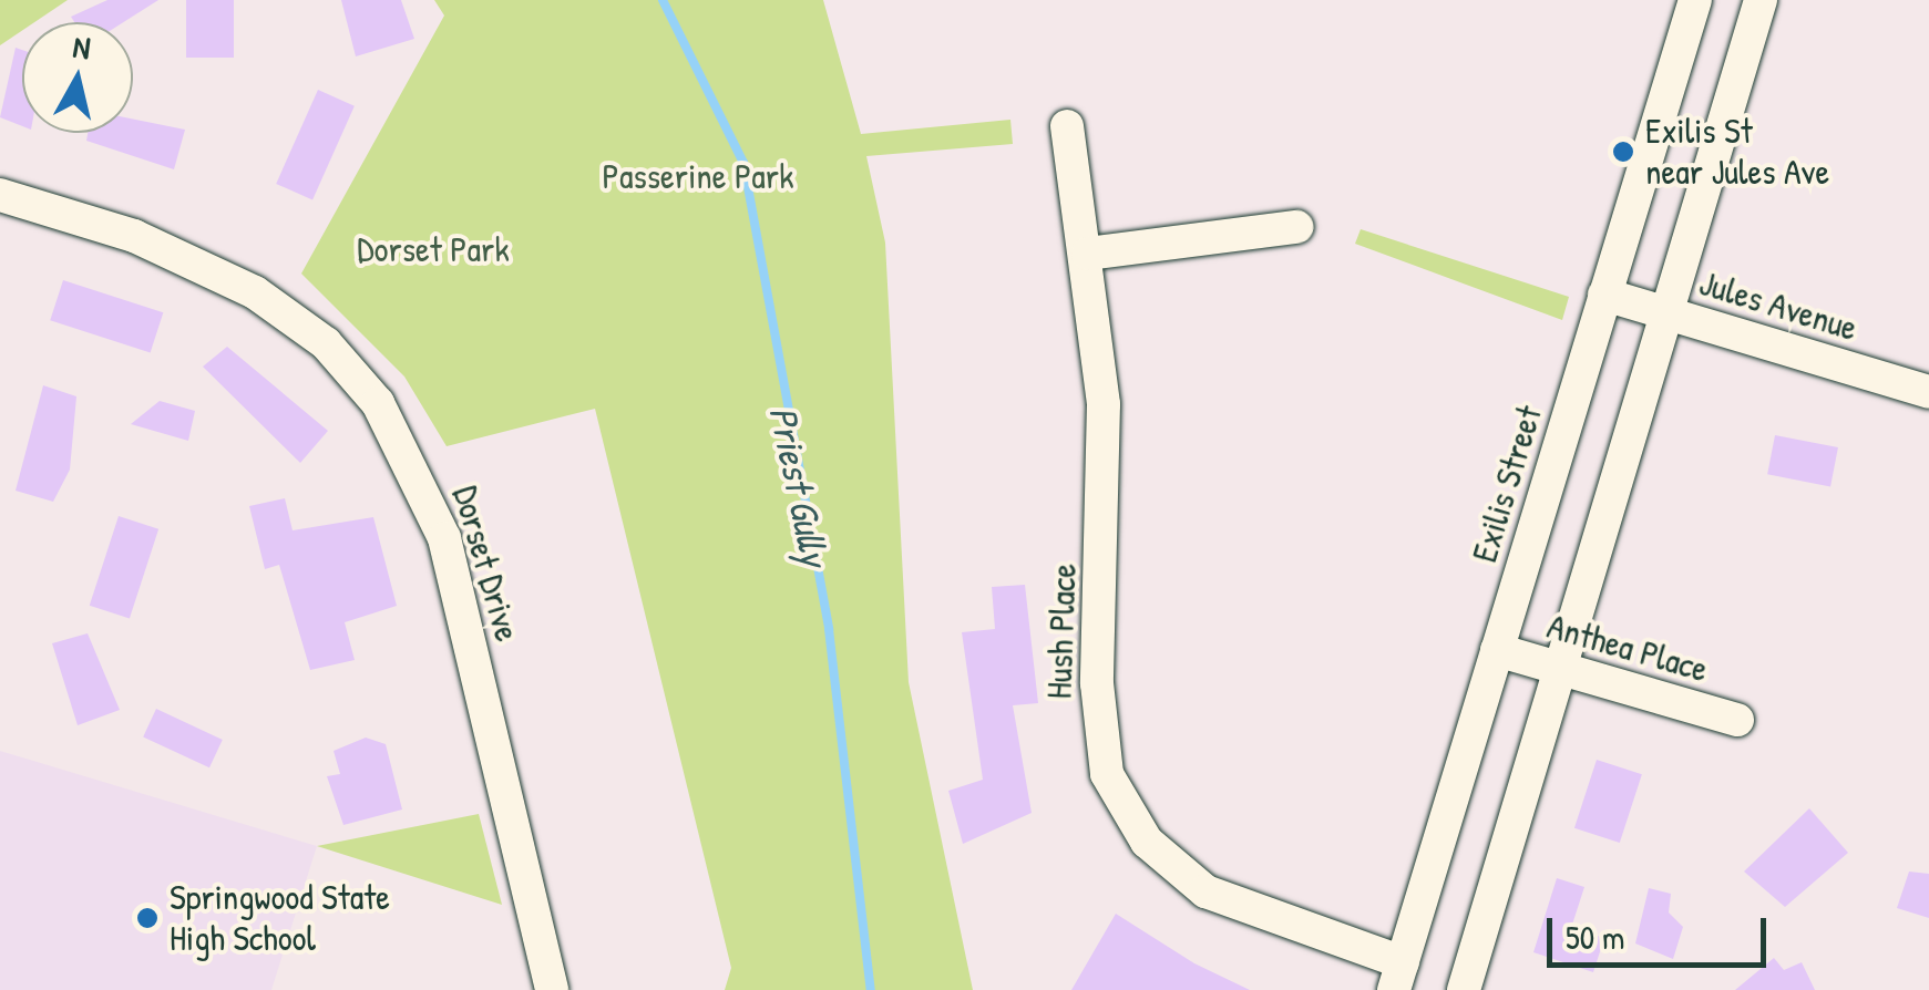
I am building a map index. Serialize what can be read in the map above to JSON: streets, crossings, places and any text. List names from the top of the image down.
{
  "streets": {
    "street": [
      "Jules Avenue",
      "Exilis Street",
      "Dorset Drive",
      "Hush Place",
      "Anthea Place"
    ]
  },
  "crossings": [
    ["Jules Avenue", "Exilis Street"],
    ["Exilis Street", "Hush Place"],
    ["Exilis Street", "Anthea Place"]
  ],
  "water": ["Priest Gully"],
  "parks": ["Passerine Park", "Dorset Park"],
  "places": ["Exilis St near Jules Ave", "Springwood State High School"],
  "scale_bar": "50 m",
  "north": "top"
}
